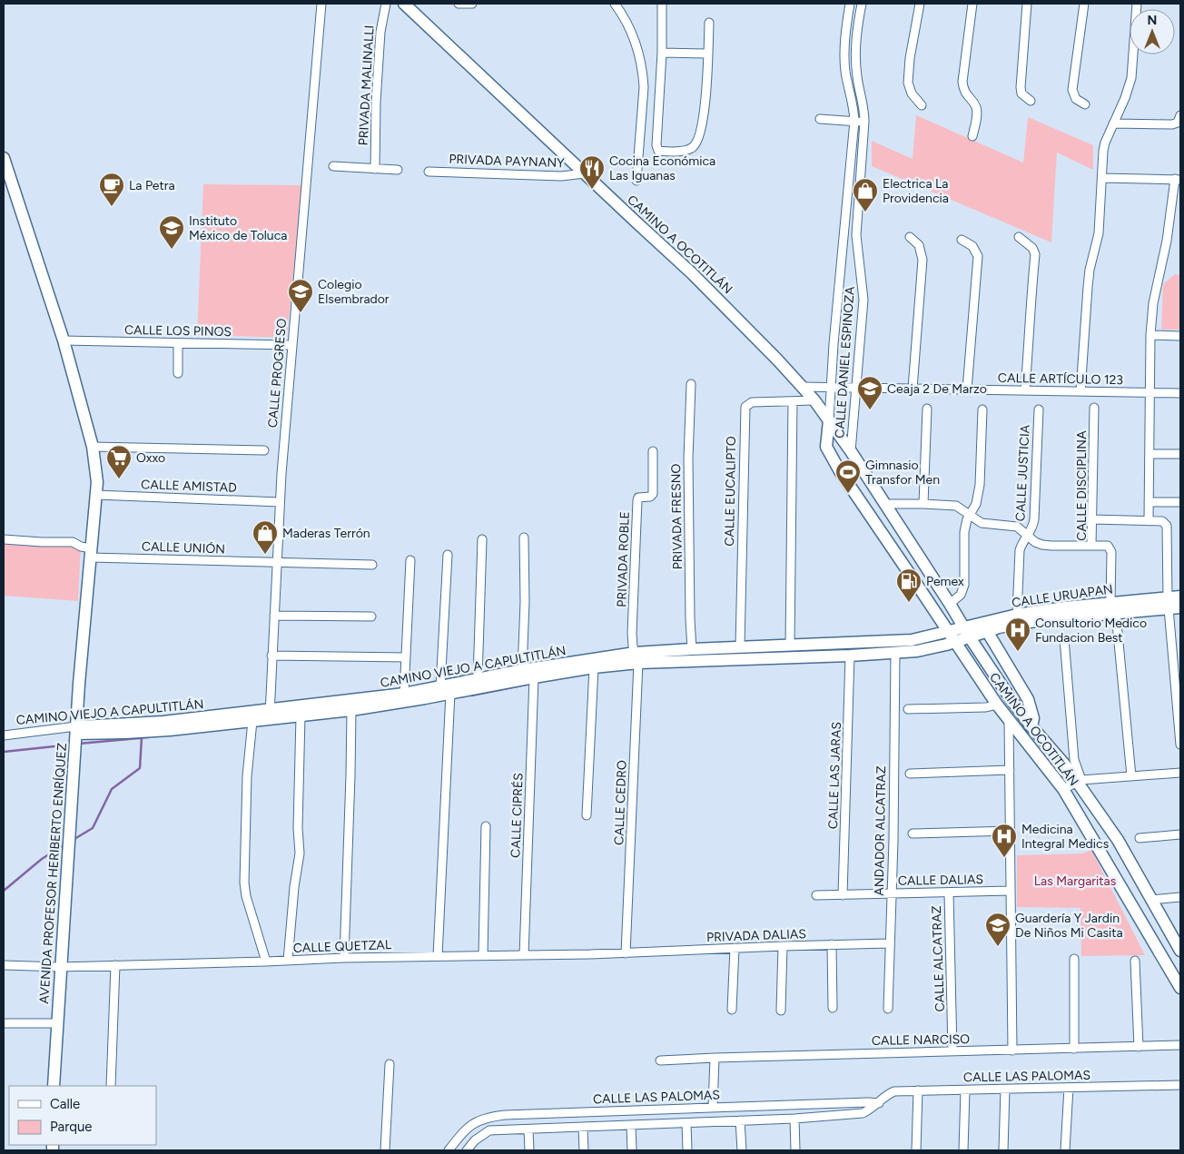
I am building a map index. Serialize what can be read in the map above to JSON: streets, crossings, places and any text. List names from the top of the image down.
{
  "streets": {
    "main road": [
      "CAMINO A OCOTITLÁN",
      "CALLE URUAPAN",
      "CAMINO VIEJO A CAPULTITLÁN",
      "AVENIDA PROFESOR HERIBERTO ENRÍQUEZ"
    ],
    "street": [
      "PRIVADA MALINALLI",
      "PRIVADA PAYNANY",
      "CALLE LOS PINOS",
      "CALLE DANIEL ESPINOZA",
      "CALLE PROGRESO",
      "CALLE ARTÍCULO 123",
      "CALLE JUSTICIA",
      "CALLE AMISTAD",
      "CALLE DISCIPLINA",
      "CALLE EUCALIPTO",
      "PRIVADA FRESNO",
      "CALLE UNIÓN",
      "PRIVADA ROBLE",
      "CALLE LAS JARAS",
      "CALLE CEDRO",
      "CALLE CIPRÉS",
      "ANDADOR ALCATRAZ",
      "CALLE DALIAS",
      "PRIVADA DALIAS",
      "CALLE QUETZAL",
      "CALLE ALCATRAZ",
      "CALLE NARCISO",
      "CALLE LAS PALOMAS"
    ]
  },
  "crossings": [
    ["PRIVADA PAYNANY", "CAMINO A OCOTITLÁN"],
    ["CAMINO A OCOTITLÁN", "CALLE DANIEL ESPINOZA"],
    ["CAMINO A OCOTITLÁN", "CALLE ARTÍCULO 123"],
    ["CAMINO A OCOTITLÁN", "CALLE EUCALIPTO"],
    ["CAMINO A OCOTITLÁN", "CALLE URUAPAN"],
    ["CAMINO A OCOTITLÁN", "CAMINO VIEJO A CAPULTITLÁN"],
    ["CALLE LOS PINOS", "CALLE PROGRESO"],
    ["CALLE LOS PINOS", "AVENIDA PROFESOR HERIBERTO ENRÍQUEZ"],
    ["CALLE DANIEL ESPINOZA", "CALLE ARTÍCULO 123"],
    ["CALLE PROGRESO", "CALLE AMISTAD"],
    ["CALLE PROGRESO", "CALLE UNIÓN"],
    ["CALLE PROGRESO", "CAMINO VIEJO A CAPULTITLÁN"],
    ["CALLE JUSTICIA", "CALLE URUAPAN"],
    ["CALLE AMISTAD", "AVENIDA PROFESOR HERIBERTO ENRÍQUEZ"],
    ["CALLE DISCIPLINA", "CALLE URUAPAN"],
    ["CALLE EUCALIPTO", "CAMINO VIEJO A CAPULTITLÁN"],
    ["PRIVADA FRESNO", "CAMINO VIEJO A CAPULTITLÁN"],
    ["CALLE UNIÓN", "AVENIDA PROFESOR HERIBERTO ENRÍQUEZ"],
    ["PRIVADA ROBLE", "CAMINO VIEJO A CAPULTITLÁN"],
    ["PRIVADA ROBLE", "CALLE CEDRO"],
    ["CALLE URUAPAN", "CAMINO VIEJO A CAPULTITLÁN"],
    ["CAMINO VIEJO A CAPULTITLÁN", "CALLE LAS JARAS"],
    ["CAMINO VIEJO A CAPULTITLÁN", "CALLE CEDRO"],
    ["CAMINO VIEJO A CAPULTITLÁN", "CALLE CIPRÉS"],
    ["CAMINO VIEJO A CAPULTITLÁN", "ANDADOR ALCATRAZ"],
    ["CAMINO VIEJO A CAPULTITLÁN", "AVENIDA PROFESOR HERIBERTO ENRÍQUEZ"],
    ["CALLE LAS JARAS", "CALLE DALIAS"],
    ["CALLE CEDRO", "PRIVADA DALIAS"],
    ["CALLE CEDRO", "CALLE QUETZAL"],
    ["CALLE CIPRÉS", "CALLE QUETZAL"],
    ["ANDADOR ALCATRAZ", "CALLE DALIAS"],
    ["ANDADOR ALCATRAZ", "PRIVADA DALIAS"],
    ["AVENIDA PROFESOR HERIBERTO ENRÍQUEZ", "CALLE QUETZAL"],
    ["CALLE DALIAS", "CALLE ALCATRAZ"],
    ["PRIVADA DALIAS", "CALLE QUETZAL"],
    ["CALLE ALCATRAZ", "CALLE NARCISO"]
  ],
  "parks": ["Las Margaritas"],
  "places": {
    "restaurant": ["Cocina Económica Las Iguanas"],
    "cafe": ["La Petra"],
    "shop": ["Electrica La Providencia", "Maderas Terrón"],
    "school or university": [
      "Instituto México de Toluca",
      "Colegio Elsembrador",
      "Ceaja 2 De Marzo",
      "Guardería Y Jardin De Niños Mi Casita"
    ],
    "supermarket": ["Oxxo"],
    "sports": ["Gimnasio Transfor Men"],
    "fuel station": ["Pemex"],
    "hospital": ["Consultorio Medico Fundacion Best", "Medicina Integral Medics"]
  },
  "legend": ["Calle", "Parque"],
  "north": "top"
}
